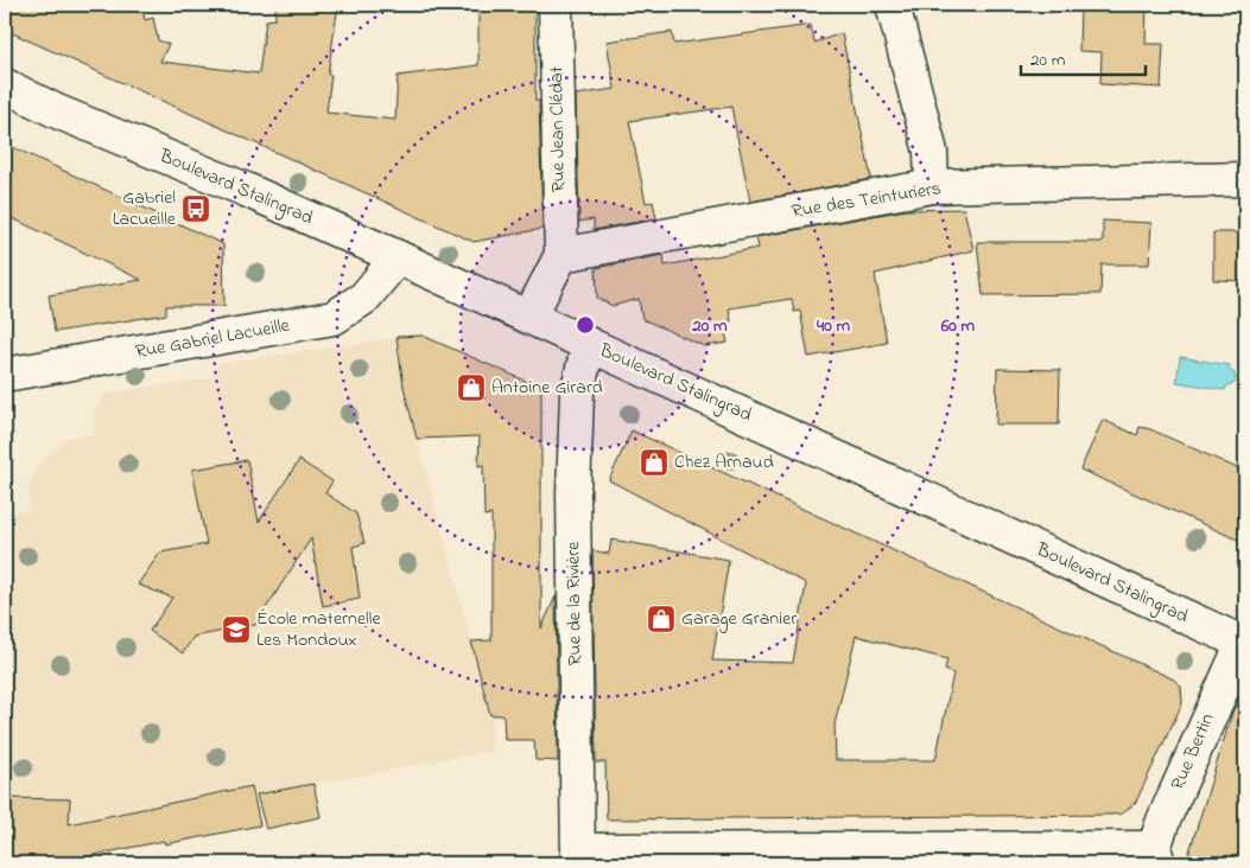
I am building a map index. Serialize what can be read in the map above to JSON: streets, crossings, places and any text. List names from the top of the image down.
{
  "streets": {
    "street": [
      "Rue Jean Clédat",
      "Boulevard Stalingrad",
      "Rue des Teinturiers",
      "Rue Gabriel Lacueille",
      "Rue de la Rivière",
      "Rue Bertin"
    ]
  },
  "crossings": [
    ["Rue Jean Clédat", "Rue des Teinturiers"],
    ["Boulevard Stalingrad", "Rue Gabriel Lacueille"],
    ["Boulevard Stalingrad", "Rue de la Rivière"],
    ["Boulevard Stalingrad", "Rue Bertin"]
  ],
  "places": {
    "bus stop": ["Gabriel Lacueille"],
    "shop": ["Antoine Girard", "Chez Arnaud", "Garage Granier"],
    "school or university": ["École maternelle Les Mondoux"]
  },
  "scale_bar": "20 m",
  "rings": ["20 m", "40 m", "60 m"]
}
